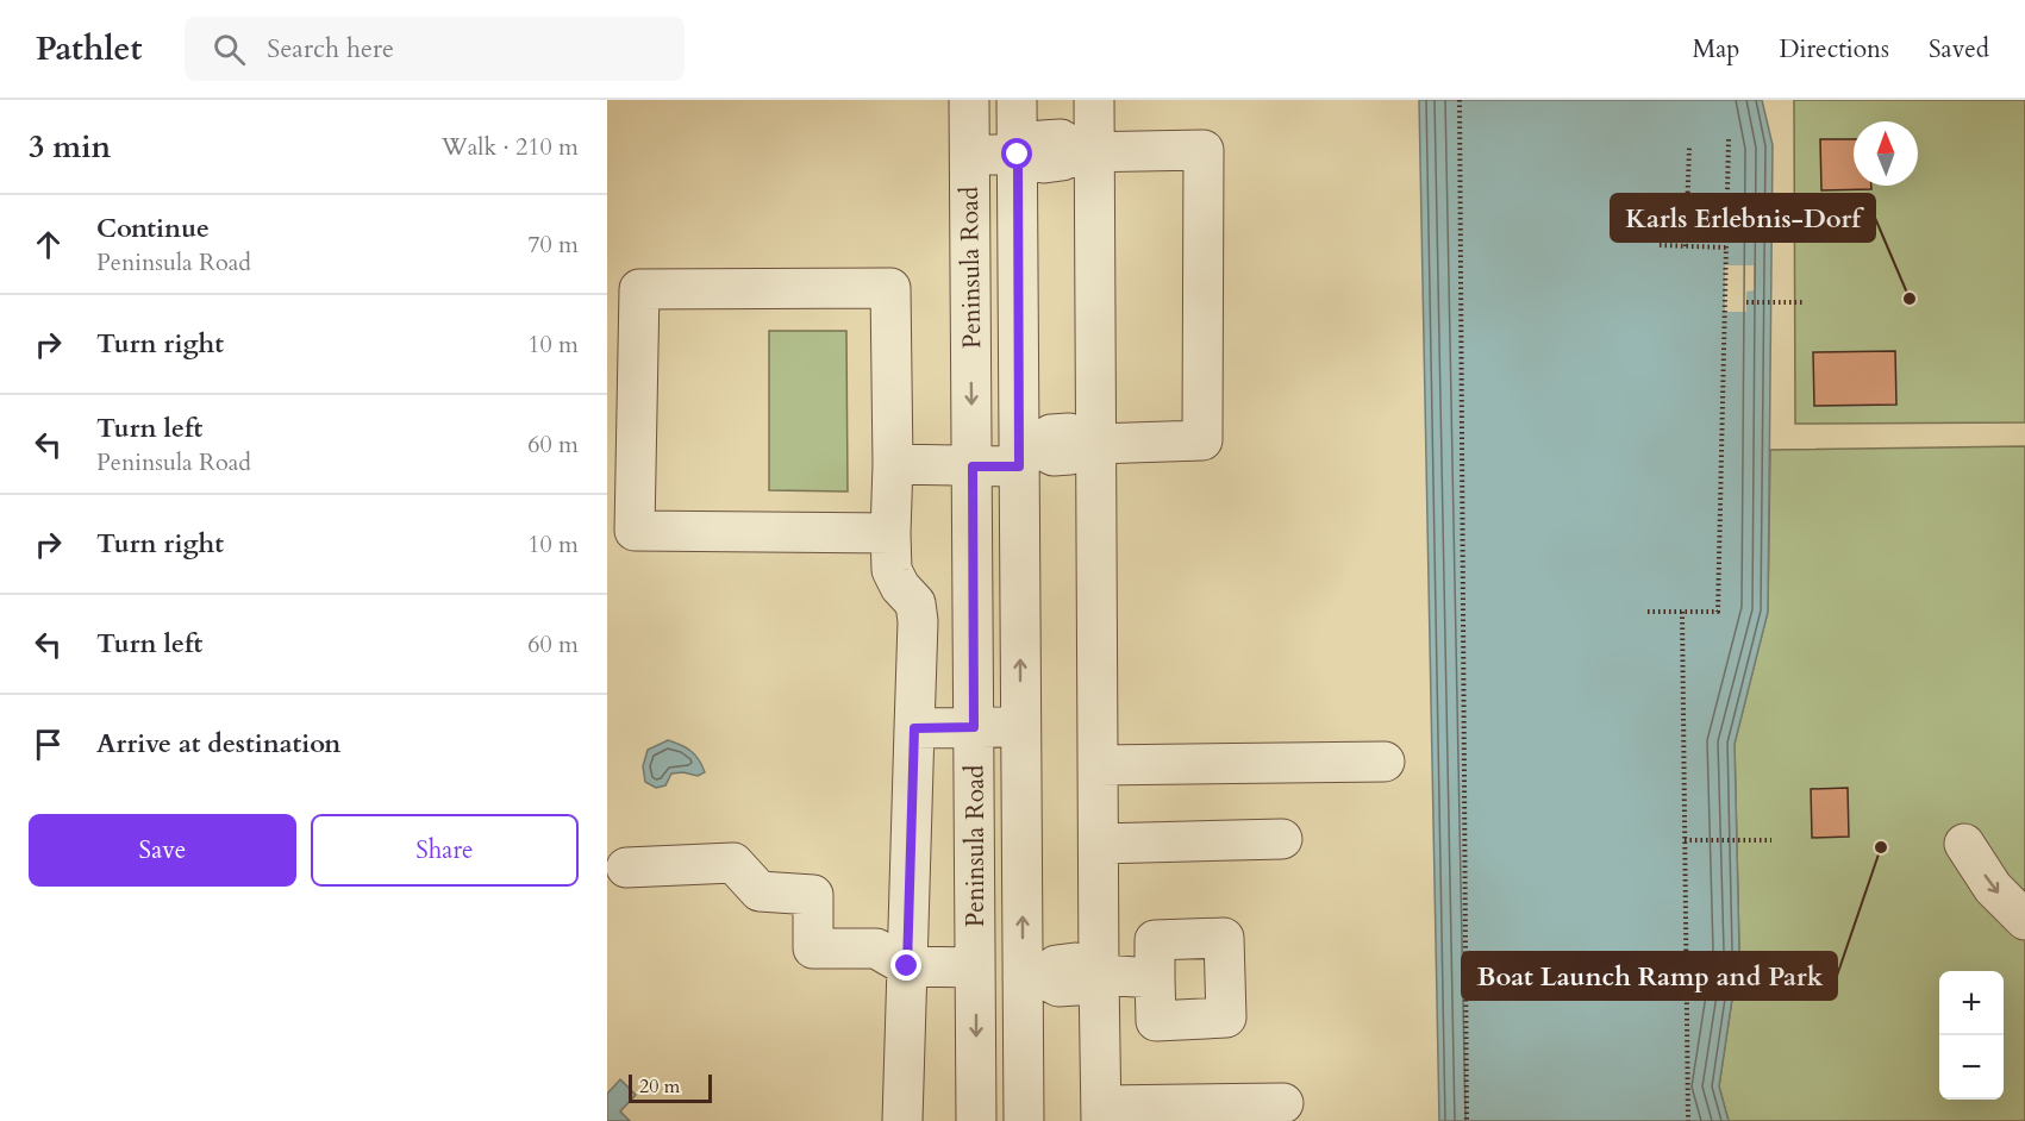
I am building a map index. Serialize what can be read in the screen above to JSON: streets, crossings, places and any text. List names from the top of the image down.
{
  "streets": {
    "street": ["Peninsula Road"]
  },
  "places": ["Karls Erlebnis-Dorf", "Boat Launch Ramp and Park"],
  "scale_bar": "20 m",
  "north": "top",
  "page": {
    "header": "Pathlet",
    "search": "Search here",
    "nav": ["Map", "Directions", "Saved"],
    "heading": ["3 min", "Walk · 210 m"],
    "list": [
      ["Continue", "Peninsula Road", "70 m"],
      ["Turn right", "10 m"],
      ["Turn left", "Peninsula Road", "60 m"],
      ["Turn right", "10 m"],
      ["Turn left", "60 m"],
      "Arrive at destination"
    ],
    "buttons": ["Save", "Share"],
    "map_buttons": ["+", "−"],
    "scale": "20 m"
  }
}
